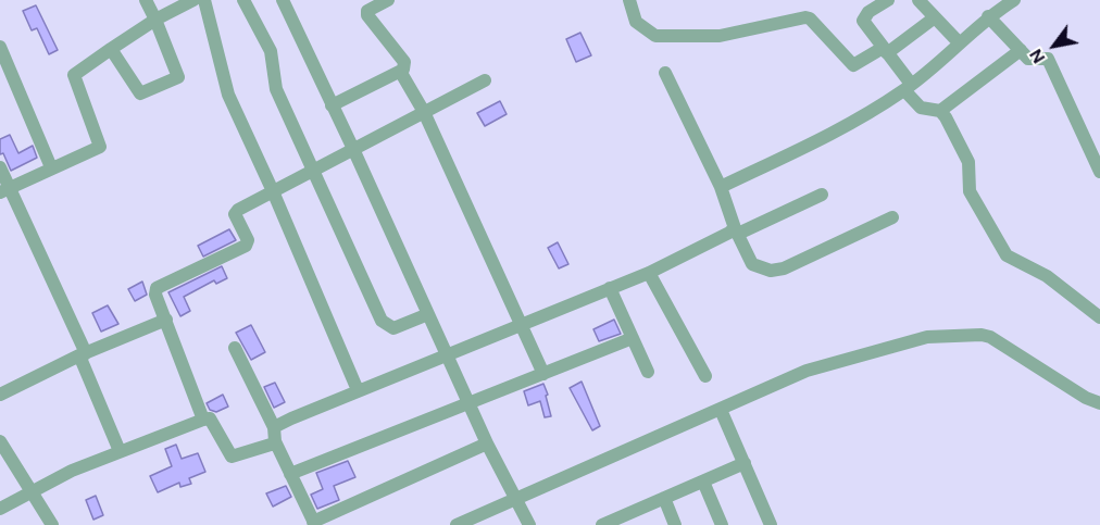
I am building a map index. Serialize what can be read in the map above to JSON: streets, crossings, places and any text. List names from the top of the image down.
{
  "north": "bottom left"
}
